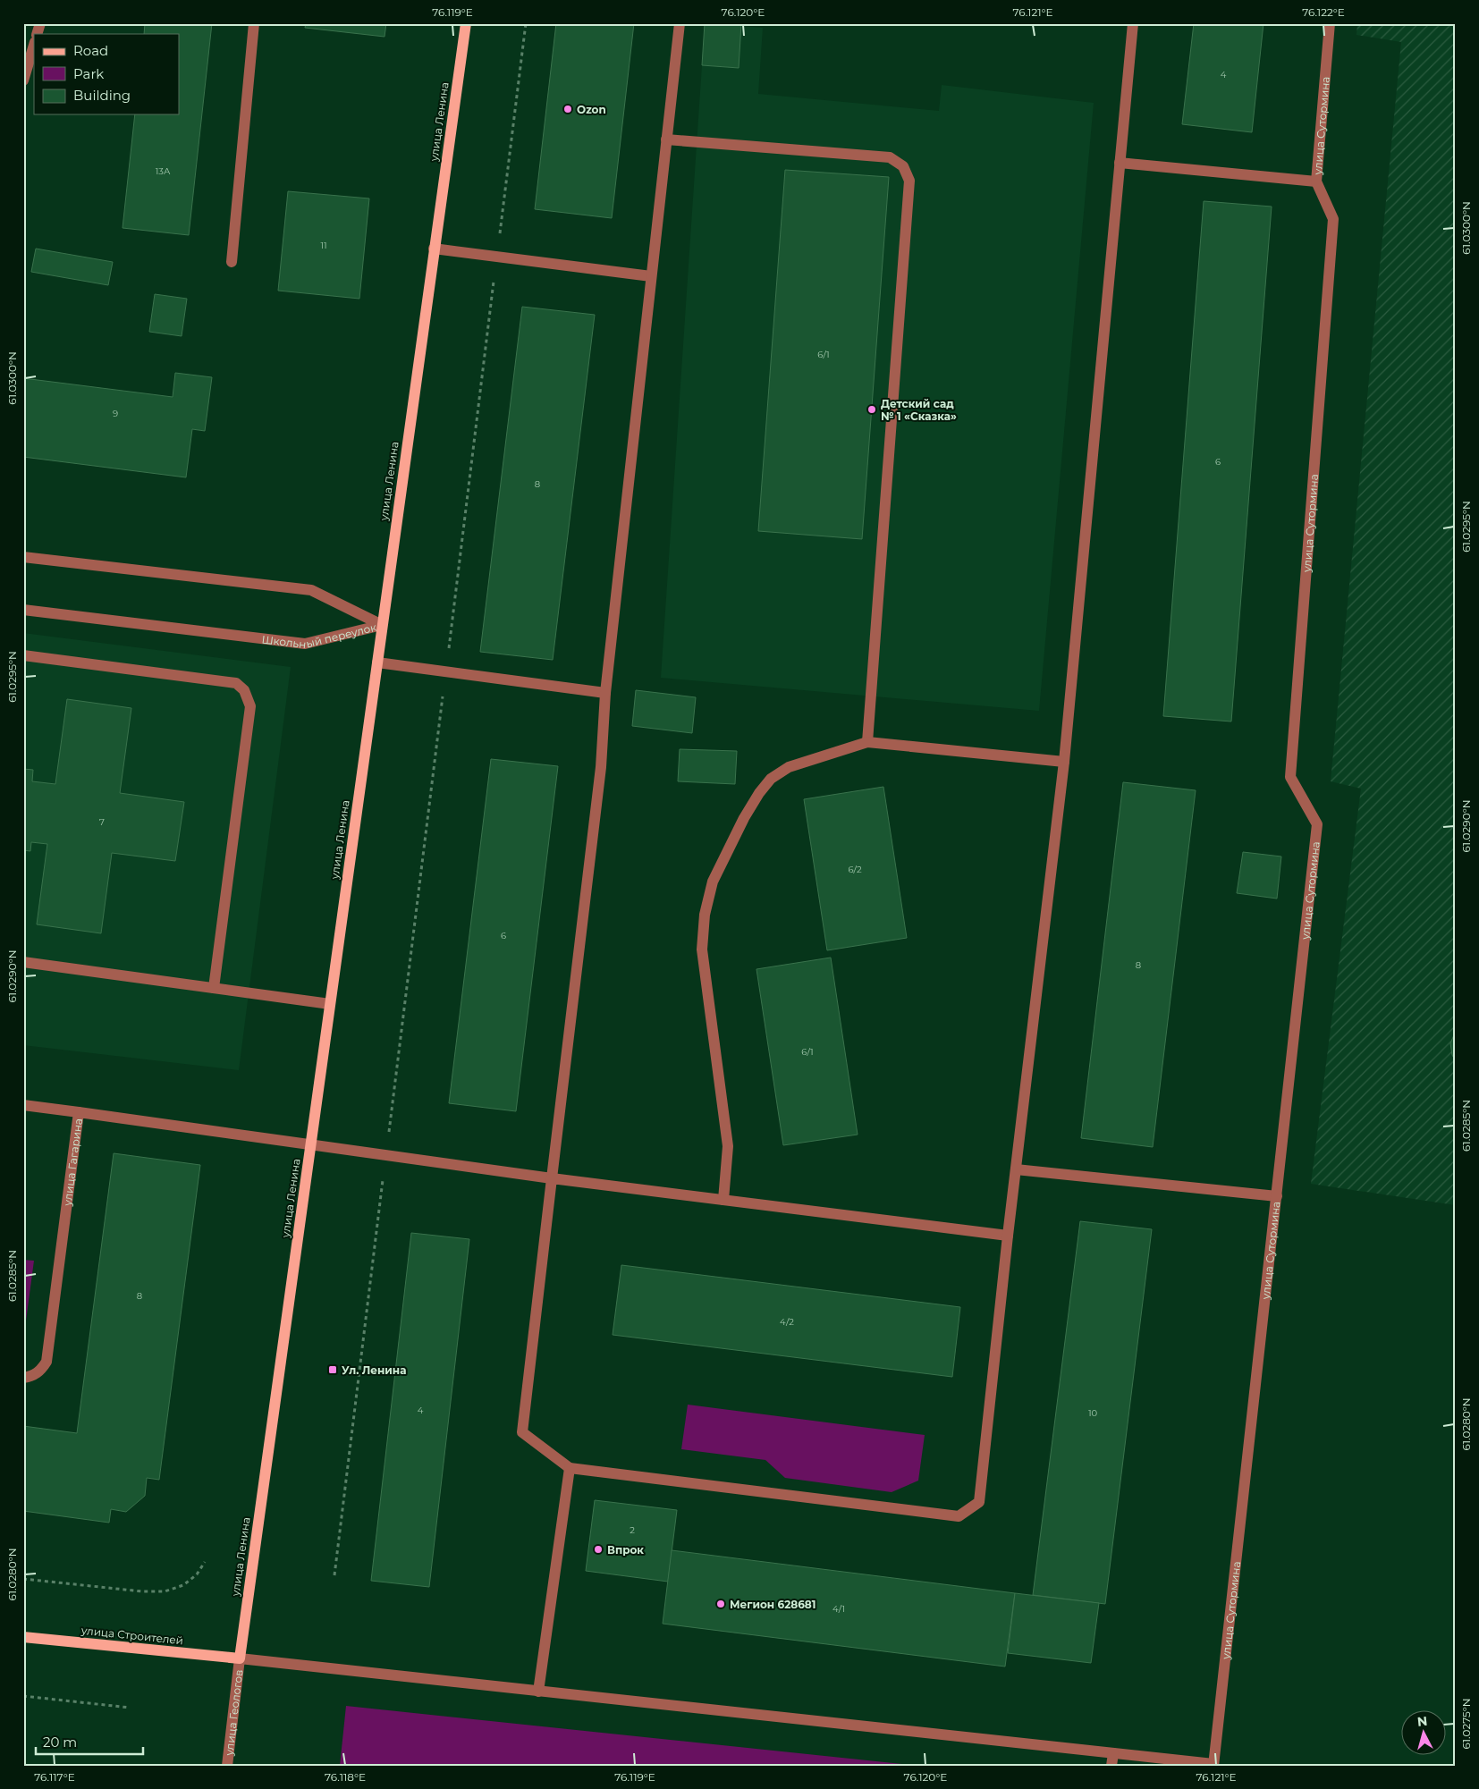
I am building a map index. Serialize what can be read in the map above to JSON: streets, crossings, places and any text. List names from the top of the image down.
{
  "streets": {
    "main road": ["улица Ленина", "улица Строителей"],
    "street": [
      "улица Сутормина",
      "Школьный переулок",
      "улица Гагарина",
      "улица Геологов"
    ]
  },
  "crossings": [
    ["улица Ленина", "Школьный переулок"],
    ["улица Ленина", "улица Гагарина"],
    ["улица Ленина", "улица Строителей"],
    ["улица Ленина", "улица Геологов"],
    ["улица Строителей", "улица Геологов"]
  ],
  "places": {
    "other": [
      "Ozon",
      "Детский сад № 1 «Сказка»",
      "Впрок",
      "Мегион 628681"
    ],
    "transit": ["Ул. Ленина"]
  },
  "house_numbers": [
    "4",
    "13А",
    "11",
    "6/1",
    "9",
    "6",
    "8",
    "7",
    "6/2",
    "6",
    "8",
    "6/1",
    "8",
    "4/2",
    "4",
    "10",
    "2",
    "4/1"
  ],
  "legend": ["Road", "Park", "Building"],
  "scale_bar": "20 m",
  "north": "top",
  "coordinates": [
    "76.119°E",
    "76.120°E",
    "76.121°E",
    "76.122°E",
    "61.0300°N",
    "61.0295°N",
    "61.0290°N",
    "61.0285°N",
    "61.0280°N",
    "61.0275°N",
    "76.117°E",
    "76.118°E"
  ]
}
